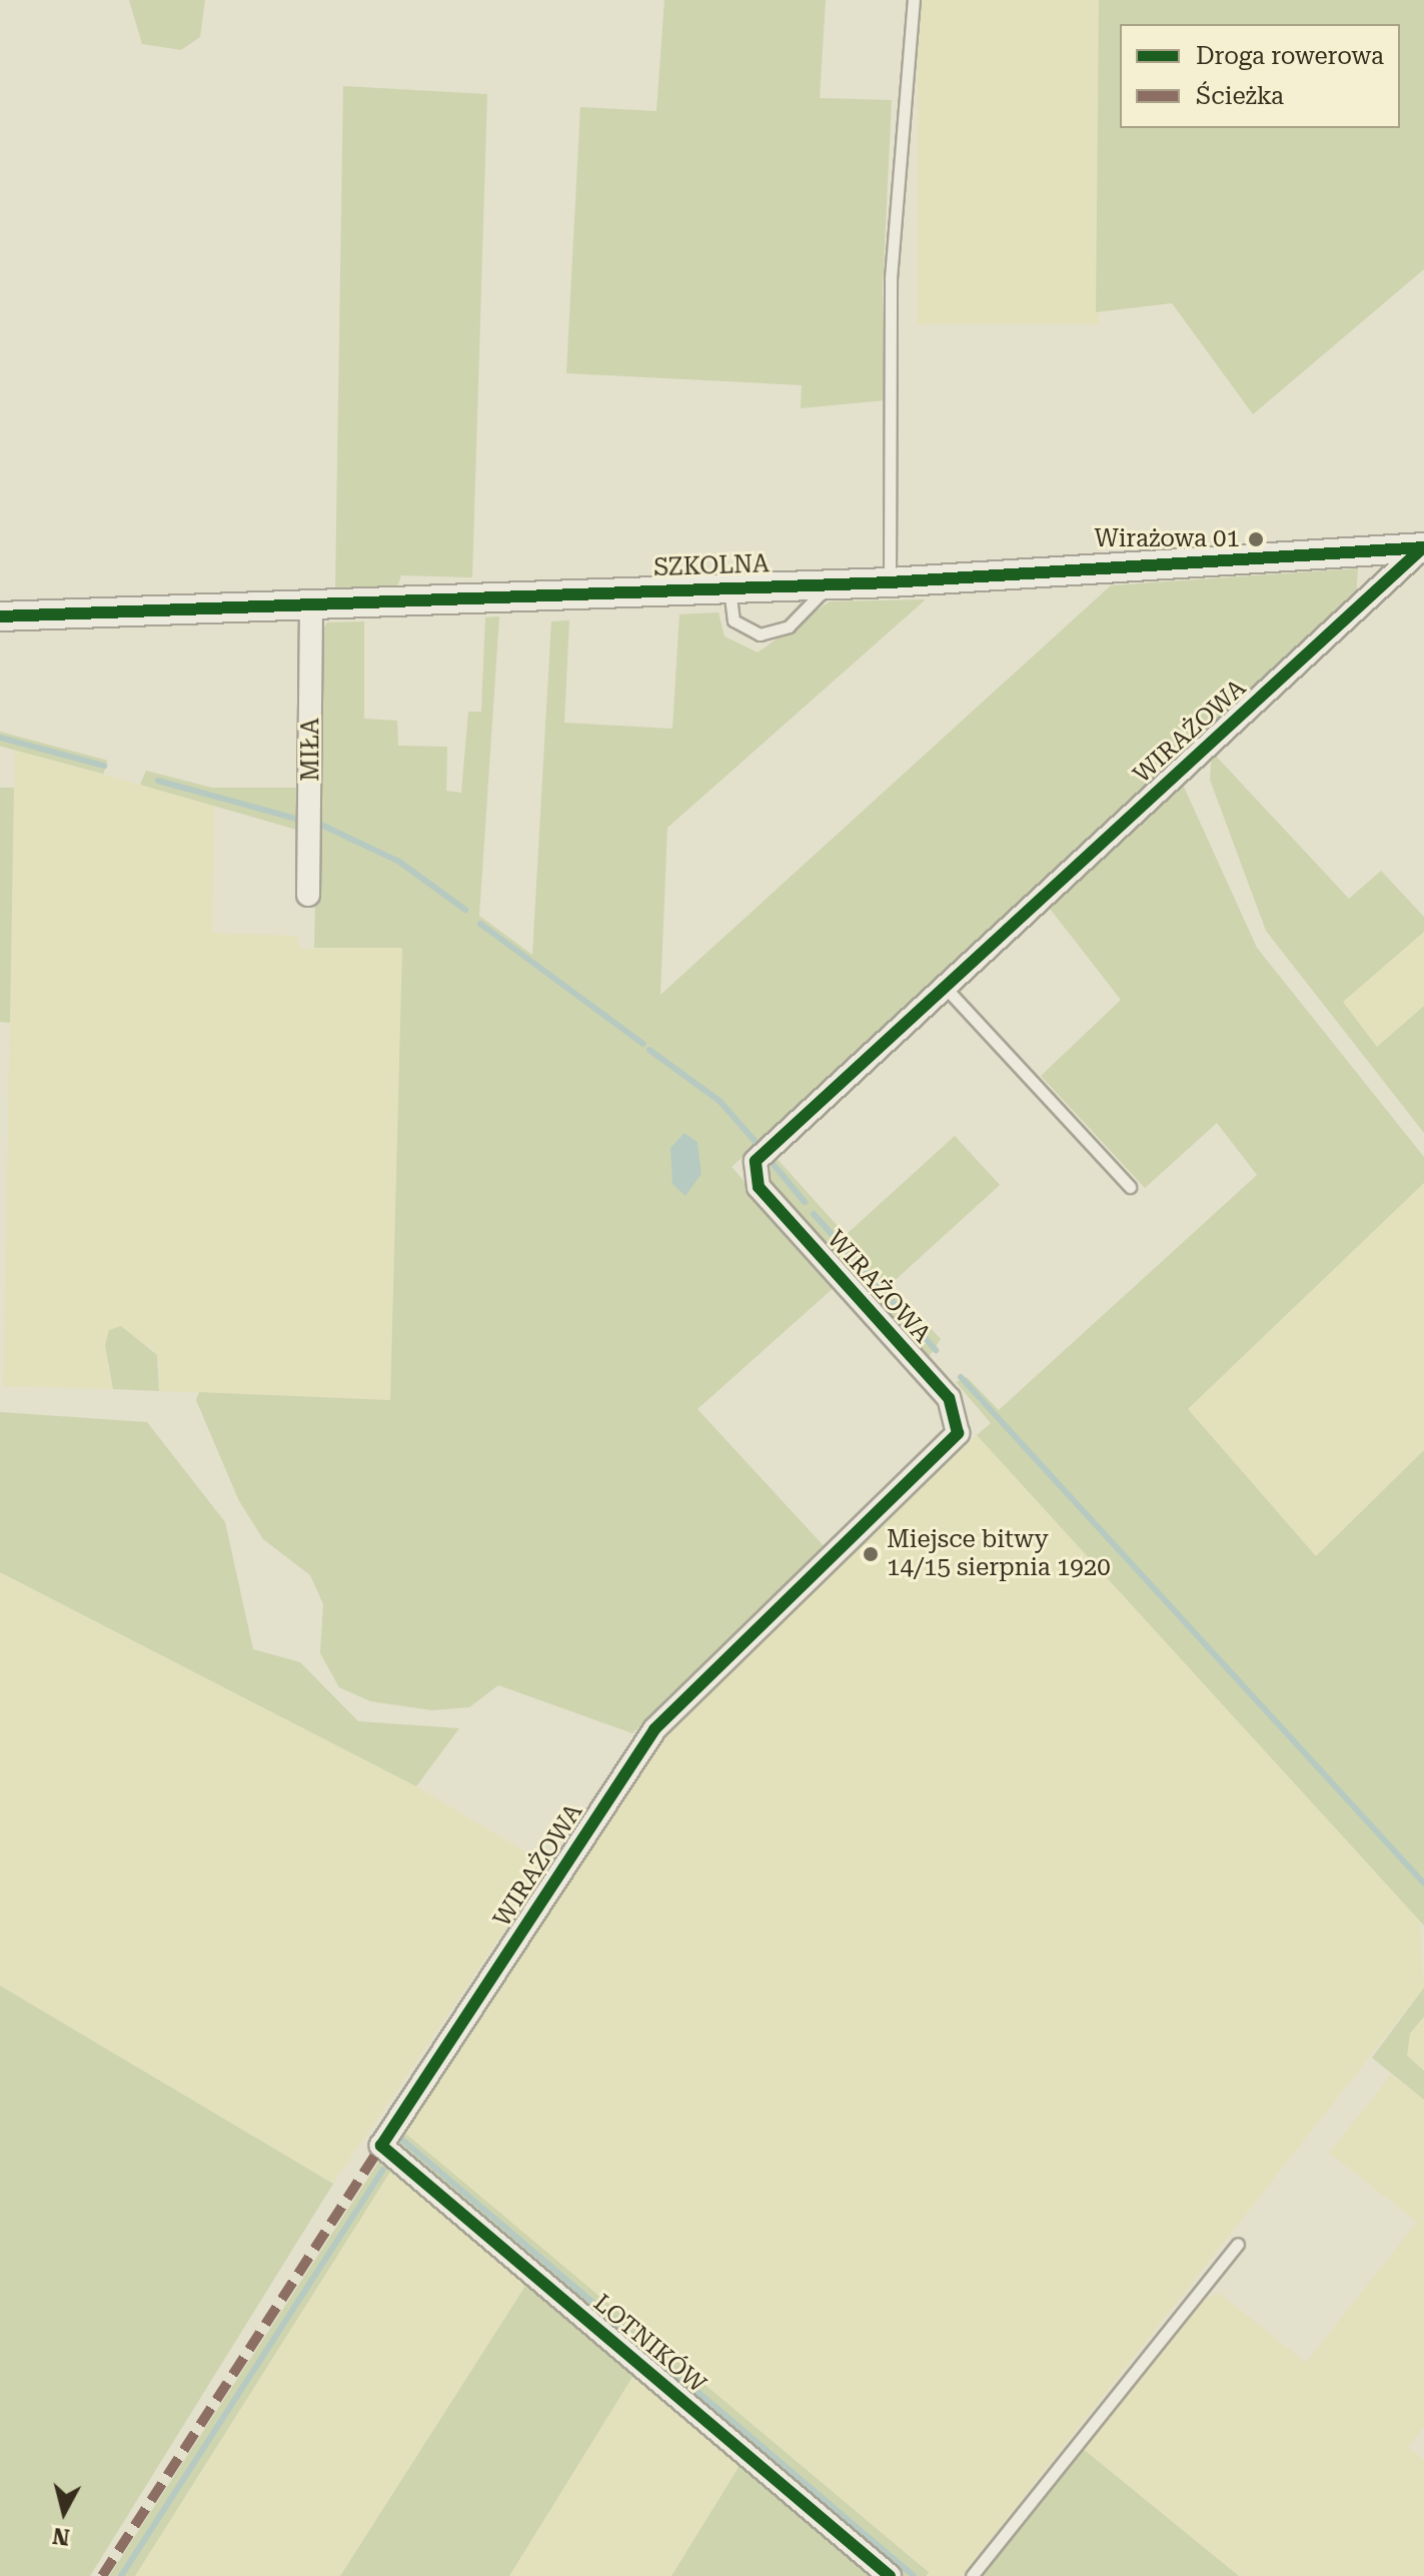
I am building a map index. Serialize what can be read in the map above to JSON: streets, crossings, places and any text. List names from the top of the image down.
{
  "streets": {
    "street": [
      "SZKOLNA",
      "WIRAŻOWA",
      "MIŁA",
      "LOTNIKÓW"
    ]
  },
  "crossings": [
    ["SZKOLNA", "WIRAŻOWA"],
    ["SZKOLNA", "MIŁA"],
    ["WIRAŻOWA", "LOTNIKÓW"]
  ],
  "places": ["Wirażowa 01", "Miejsce bitwy 14/15 sierpnia 1920"],
  "legend": ["Droga rowerowa", "Ścieżka"],
  "north": "bottom"
}
